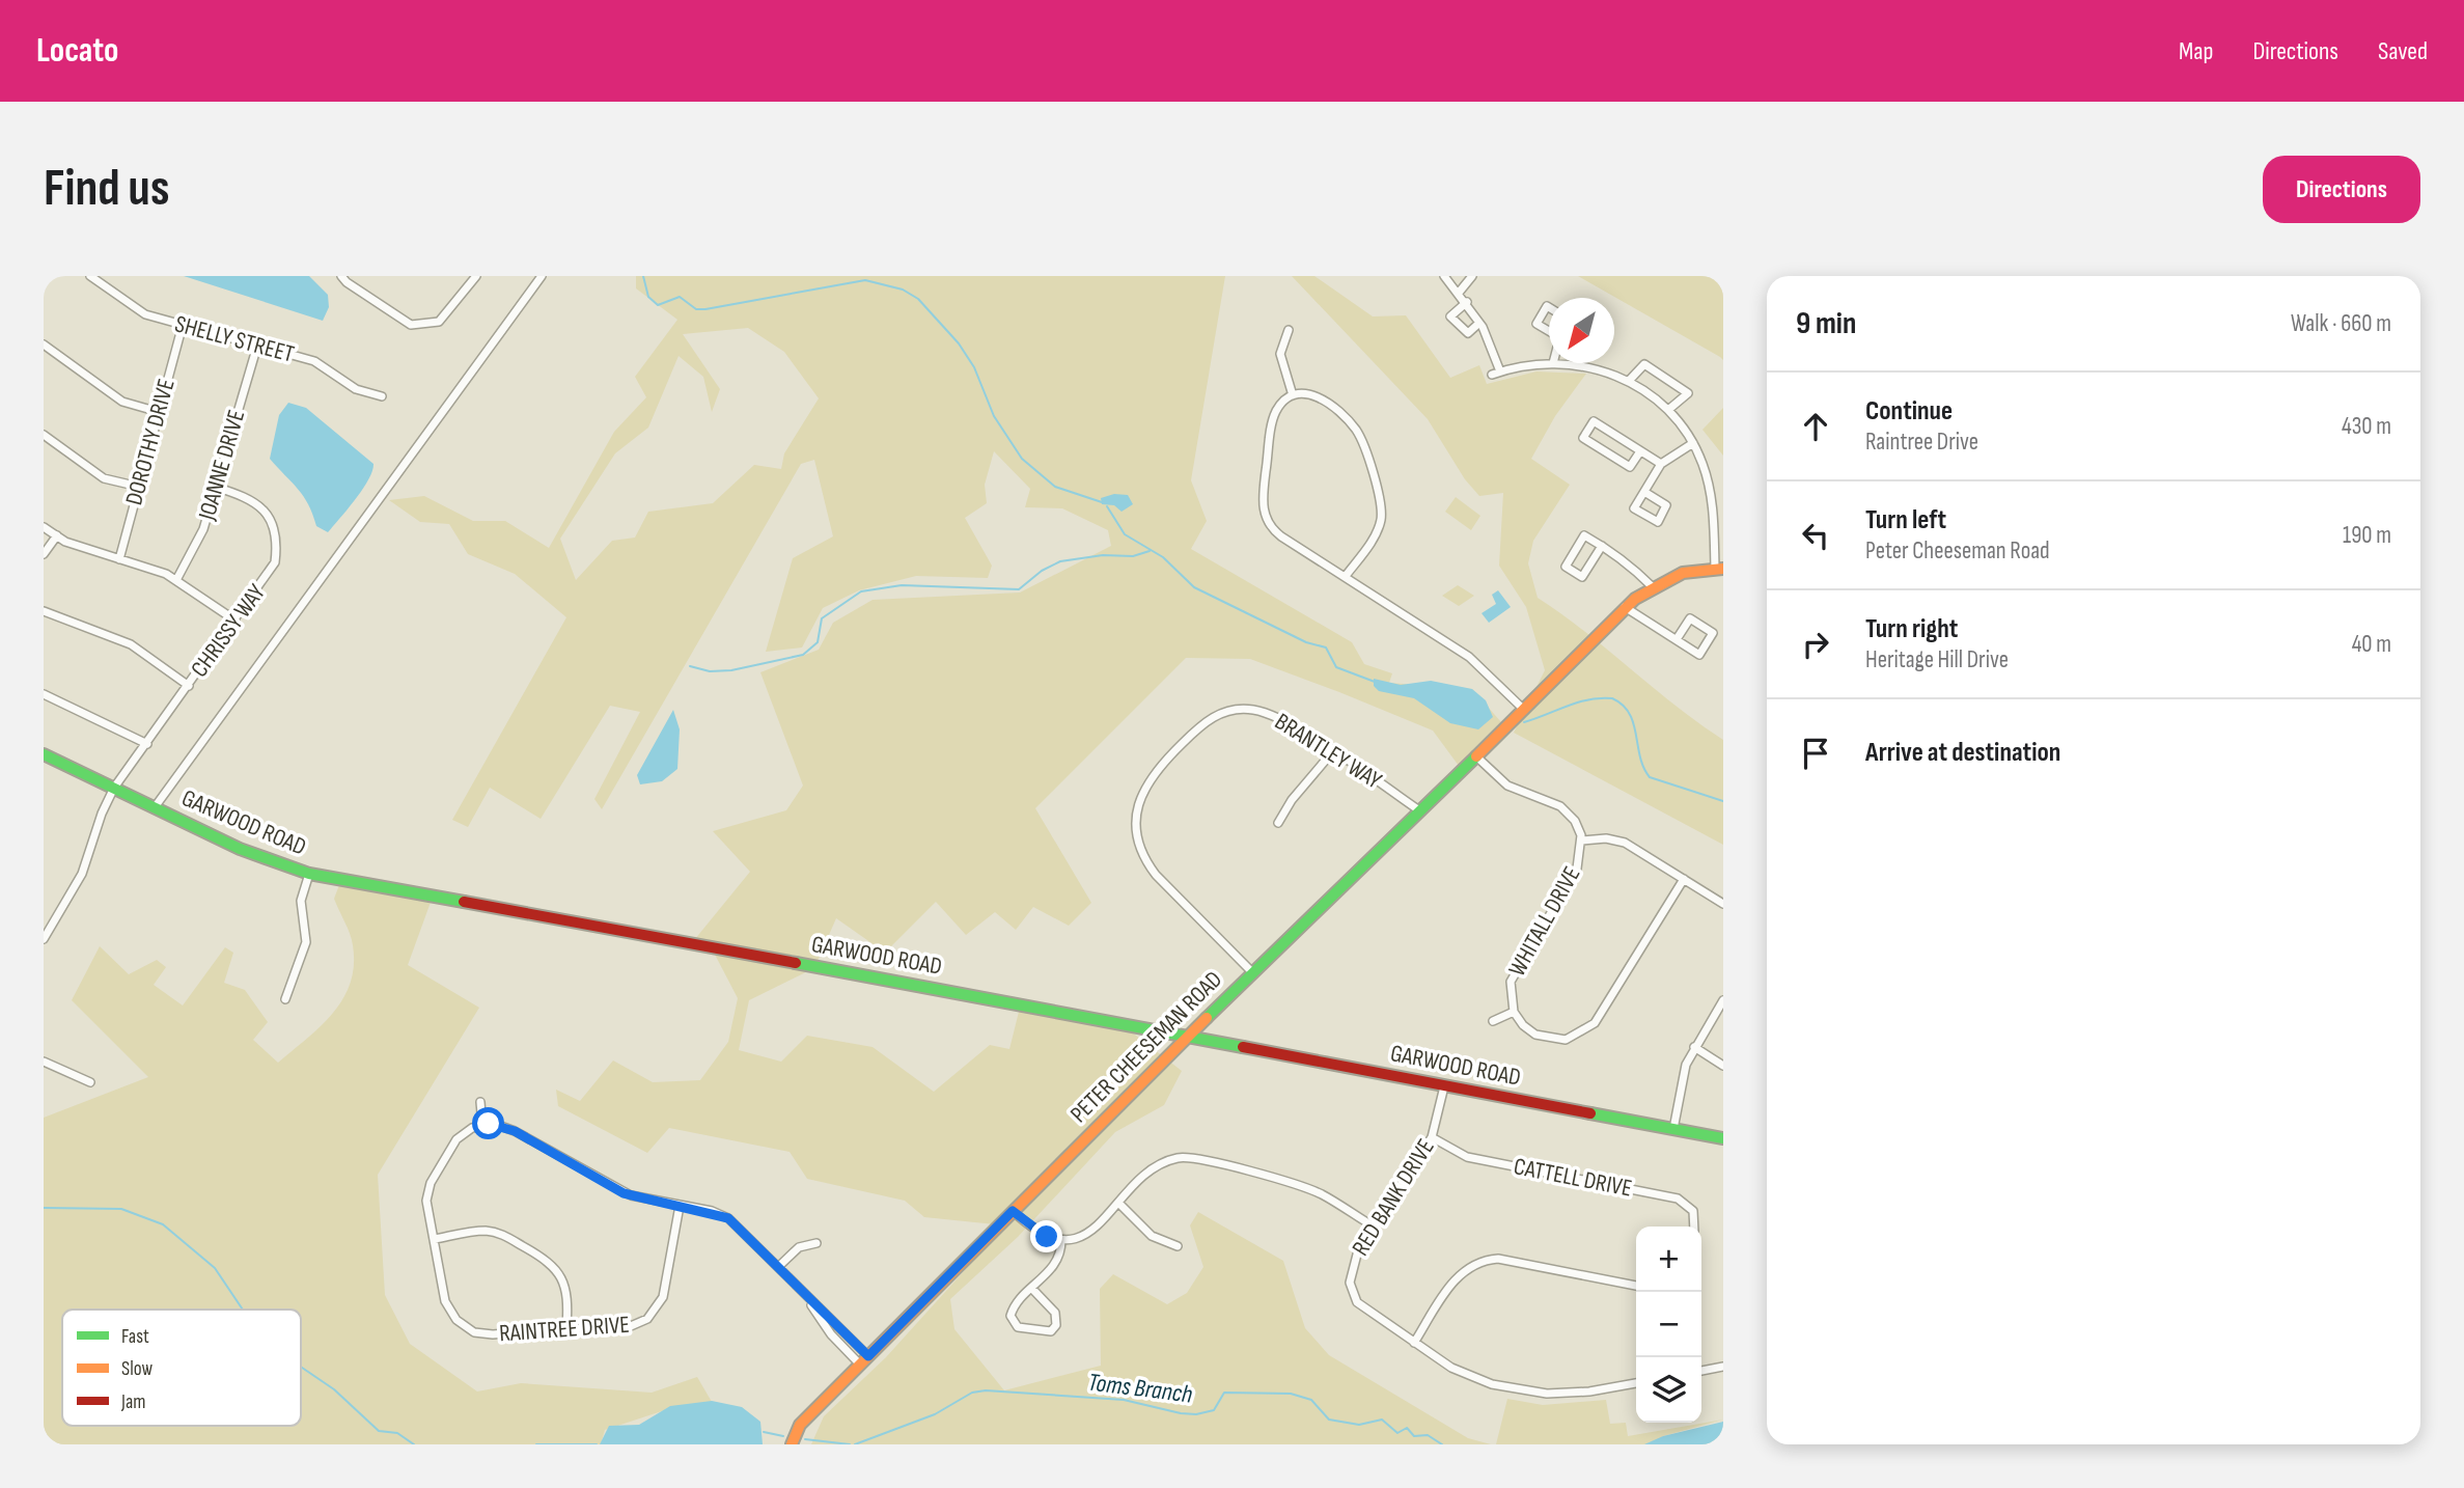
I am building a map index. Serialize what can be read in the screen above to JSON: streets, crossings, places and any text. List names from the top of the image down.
{
  "streets": {
    "street": [
      "SHELLY STREET",
      "DOROTHY DRIVE",
      "JOANNE DRIVE",
      "CHRISSY WAY",
      "BRANTLEY WAY",
      "GARWOOD ROAD",
      "WHITALL DRIVE",
      "PETER CHEESEMAN ROAD",
      "CATTELL DRIVE",
      "RED BANK DRIVE",
      "RAINTREE DRIVE"
    ]
  },
  "crossings": [
    ["SHELLY STREET", "DOROTHY DRIVE"],
    ["SHELLY STREET", "JOANNE DRIVE"],
    ["JOANNE DRIVE", "CHRISSY WAY"],
    ["CHRISSY WAY", "GARWOOD ROAD"],
    ["BRANTLEY WAY", "PETER CHEESEMAN ROAD"],
    ["GARWOOD ROAD", "PETER CHEESEMAN ROAD"],
    ["GARWOOD ROAD", "RED BANK DRIVE"],
    ["WHITALL DRIVE", "PETER CHEESEMAN ROAD"],
    ["CATTELL DRIVE", "RED BANK DRIVE"]
  ],
  "water": ["Toms Branch"],
  "legend": ["Fast", "Slow", "Jam"],
  "north": "bottom left",
  "page": {
    "header": "Locato",
    "nav": ["Map", "Directions", "Saved"],
    "buttons": "Directions",
    "title": "Find us",
    "heading": ["9 min", "Walk · 660 m"],
    "list": [
      ["Continue", "Raintree Drive", "430 m"],
      ["Turn left", "Peter Cheeseman Road", "190 m"],
      ["Turn right", "Heritage Hill Drive", "40 m"],
      "Arrive at destination"
    ],
    "map_buttons": ["+", "−"]
  }
}
